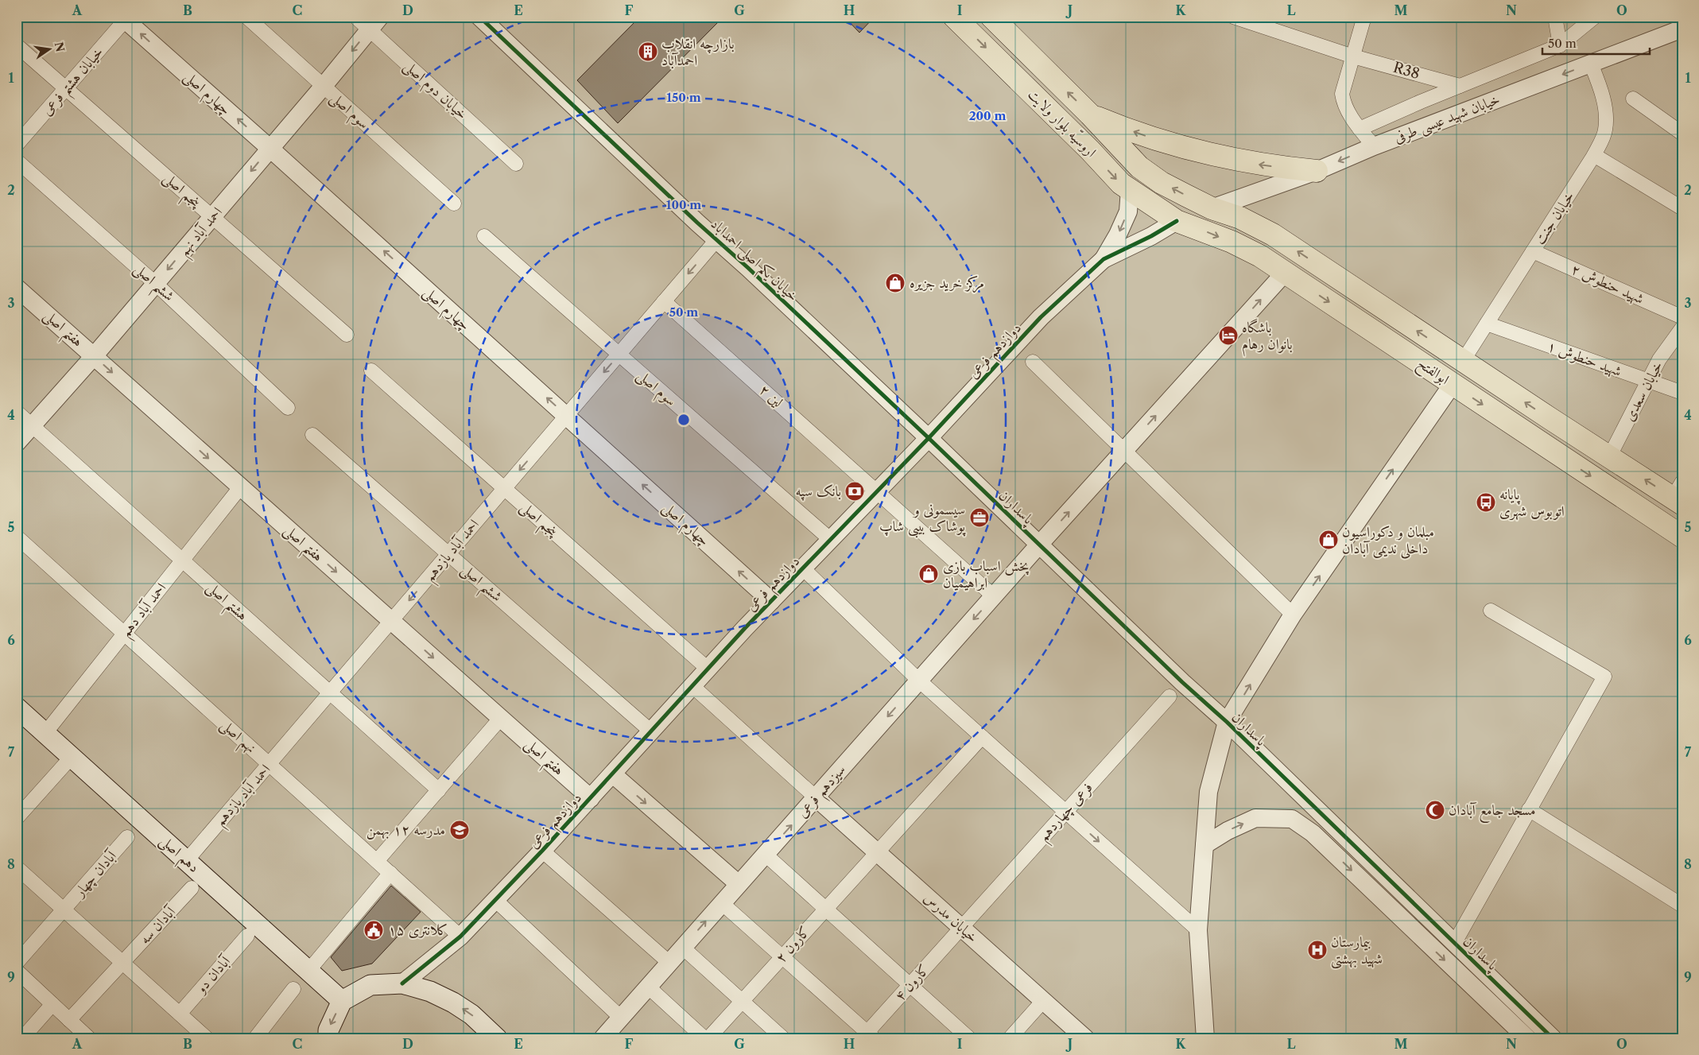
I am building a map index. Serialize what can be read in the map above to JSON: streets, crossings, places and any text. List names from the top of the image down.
{
  "streets": {
    "main road": ["اروسیّه بلوار ولایت", "ابوالفتح", "دهم اصلی"],
    "street": [
      "R38",
      "خیابان هشتم فرعی",
      "خیابان دوم اصلی",
      "چهارم اصلی",
      "سوم اصلی",
      "خیابان شهید عیسی طرفی",
      "پنجم اصلی",
      "خیابان جنت",
      "احمد آباد نهم",
      "خیابان یکم اصلی احمداباد",
      "ششم اصلی",
      "شهید حنطوش ۲",
      "هفتم اصلی",
      "دوازدهم فرعی",
      "شهید حنطوش ۱",
      "خیابان سعدی",
      "لین ۲",
      "پاسداران",
      "احمد آباد یازدهم",
      "هشتم اصلی",
      "احمد آباد دهم",
      "نهم اصلی",
      "سیزدهم فرعی",
      "فرعی چهاردهم",
      "آبادان چهار",
      "خیابان مدرس",
      "آبادان سه",
      "کارون ۲",
      "آبادان دو",
      "کارون ۴"
    ]
  },
  "crossings": [
    ["خیابان هشتم فرعی", "چهارم اصلی"],
    ["خیابان هشتم فرعی", "پنجم اصلی"],
    ["خیابان دوم اصلی", "احمد آباد نهم"],
    ["چهارم اصلی", "احمد آباد نهم"],
    ["چهارم اصلی", "دوازدهم فرعی"],
    ["چهارم اصلی", "احمد آباد یازدهم"],
    ["سوم اصلی", "احمد آباد نهم"],
    ["سوم اصلی", "دوازدهم فرعی"],
    ["سوم اصلی", "احمد آباد یازدهم"],
    ["خیابان شهید عیسی طرفی", "اروسیّه بلوار ولایت"],
    ["خیابان شهید عیسی طرفی", "خیابان جنت"],
    ["خیابان شهید عیسی طرفی", "ابوالفتح"],
    ["اروسیّه بلوار ولایت", "دوازدهم فرعی"],
    ["اروسیّه بلوار ولایت", "ابوالفتح"],
    ["پنجم اصلی", "احمد آباد نهم"],
    ["پنجم اصلی", "دوازدهم فرعی"],
    ["پنجم اصلی", "احمد آباد یازدهم"],
    ["خیابان جنت", "شهید حنطوش ۲"],
    ["خیابان جنت", "شهید حنطوش ۱"],
    ["خیابان جنت", "ابوالفتح"],
    ["احمد آباد نهم", "ششم اصلی"],
    ["احمد آباد نهم", "هفتم اصلی"],
    ["احمد آباد نهم", "هشتم اصلی"],
    ["خیابان یکم اصلی احمداباد", "دوازدهم فرعی"],
    ["خیابان یکم اصلی احمداباد", "پاسداران"],
    ["خیابان یکم اصلی احمداباد", "احمد آباد یازدهم"],
    ["ششم اصلی", "دوازدهم فرعی"],
    ["ششم اصلی", "احمد آباد یازدهم"],
    ["هفتم اصلی", "دوازدهم فرعی"],
    ["هفتم اصلی", "احمد آباد یازدهم"],
    ["هفتم اصلی", "احمد آباد دهم"],
    ["دوازدهم فرعی", "ابوالفتح"],
    ["دوازدهم فرعی", "لین ۲"],
    ["دوازدهم فرعی", "پاسداران"],
    ["دوازدهم فرعی", "نهم اصلی"],
    ["شهید حنطوش ۱", "خیابان سعدی"],
    ["ابوالفتح", "خیابان سعدی"],
    ["ابوالفتح", "سیزدهم فرعی"],
    ["لین ۲", "احمد آباد یازدهم"],
    ["لین ۲", "سیزدهم فرعی"],
    ["پاسداران", "سیزدهم فرعی"],
    ["احمد آباد یازدهم", "هشتم اصلی"],
    ["احمد آباد یازدهم", "نهم اصلی"],
    ["احمد آباد یازدهم", "دهم اصلی"],
    ["هشتم اصلی", "احمد آباد دهم"],
    ["احمد آباد دهم", "نهم اصلی"],
    ["احمد آباد دهم", "دهم اصلی"],
    ["سیزدهم فرعی", "خیابان مدرس"],
    ["فرعی چهاردهم", "خیابان مدرس"],
    ["فرعی چهاردهم", "کارون ۴"],
    ["خیابان مدرس", "کارون ۲"],
    ["خیابان مدرس", "کارون ۴"]
  ],
  "one_way": [
    "چهارم اصلی",
    "احمد آباد نهم",
    "هفتم اصلی",
    "احمد آباد یازدهم"
  ],
  "places": {
    "building": ["بازارچه انقلاب احمدآباد"],
    "shop": ["مرکز خرید جزیره", "مبلمان و دکوراسیون داخلی ندیمی آبادان", "پخش اسباب بازی ابراهیمیان"],
    "hotel": ["باشگاه بانوان رهام"],
    "bank": ["بانک سپه"],
    "bus stop": ["پایانه اتوبوس شهری"],
    "office": ["سیسمونی و پوشاک بیبی شاپ"],
    "mosque": ["مسجد جامع آبادان"],
    "school or university": ["مدرسه ۱۲ بهمن"],
    "public building": ["کلانتری ۱۵"],
    "hospital": ["بیمارستان شهید بهشتی"]
  },
  "scale_bar": "50 m",
  "north": "right",
  "grid": {
    "columns": [
      "A",
      "B",
      "C",
      "D",
      "E",
      "F",
      "G",
      "H",
      "I",
      "J",
      "K",
      "L",
      "M",
      "N",
      "O"
    ],
    "rows": [
      "1",
      "2",
      "3",
      "4",
      "5",
      "6",
      "7",
      "8",
      "9"
    ]
  },
  "rings": [
    "150 m",
    "200 m",
    "100 m",
    "50 m"
  ]
}
